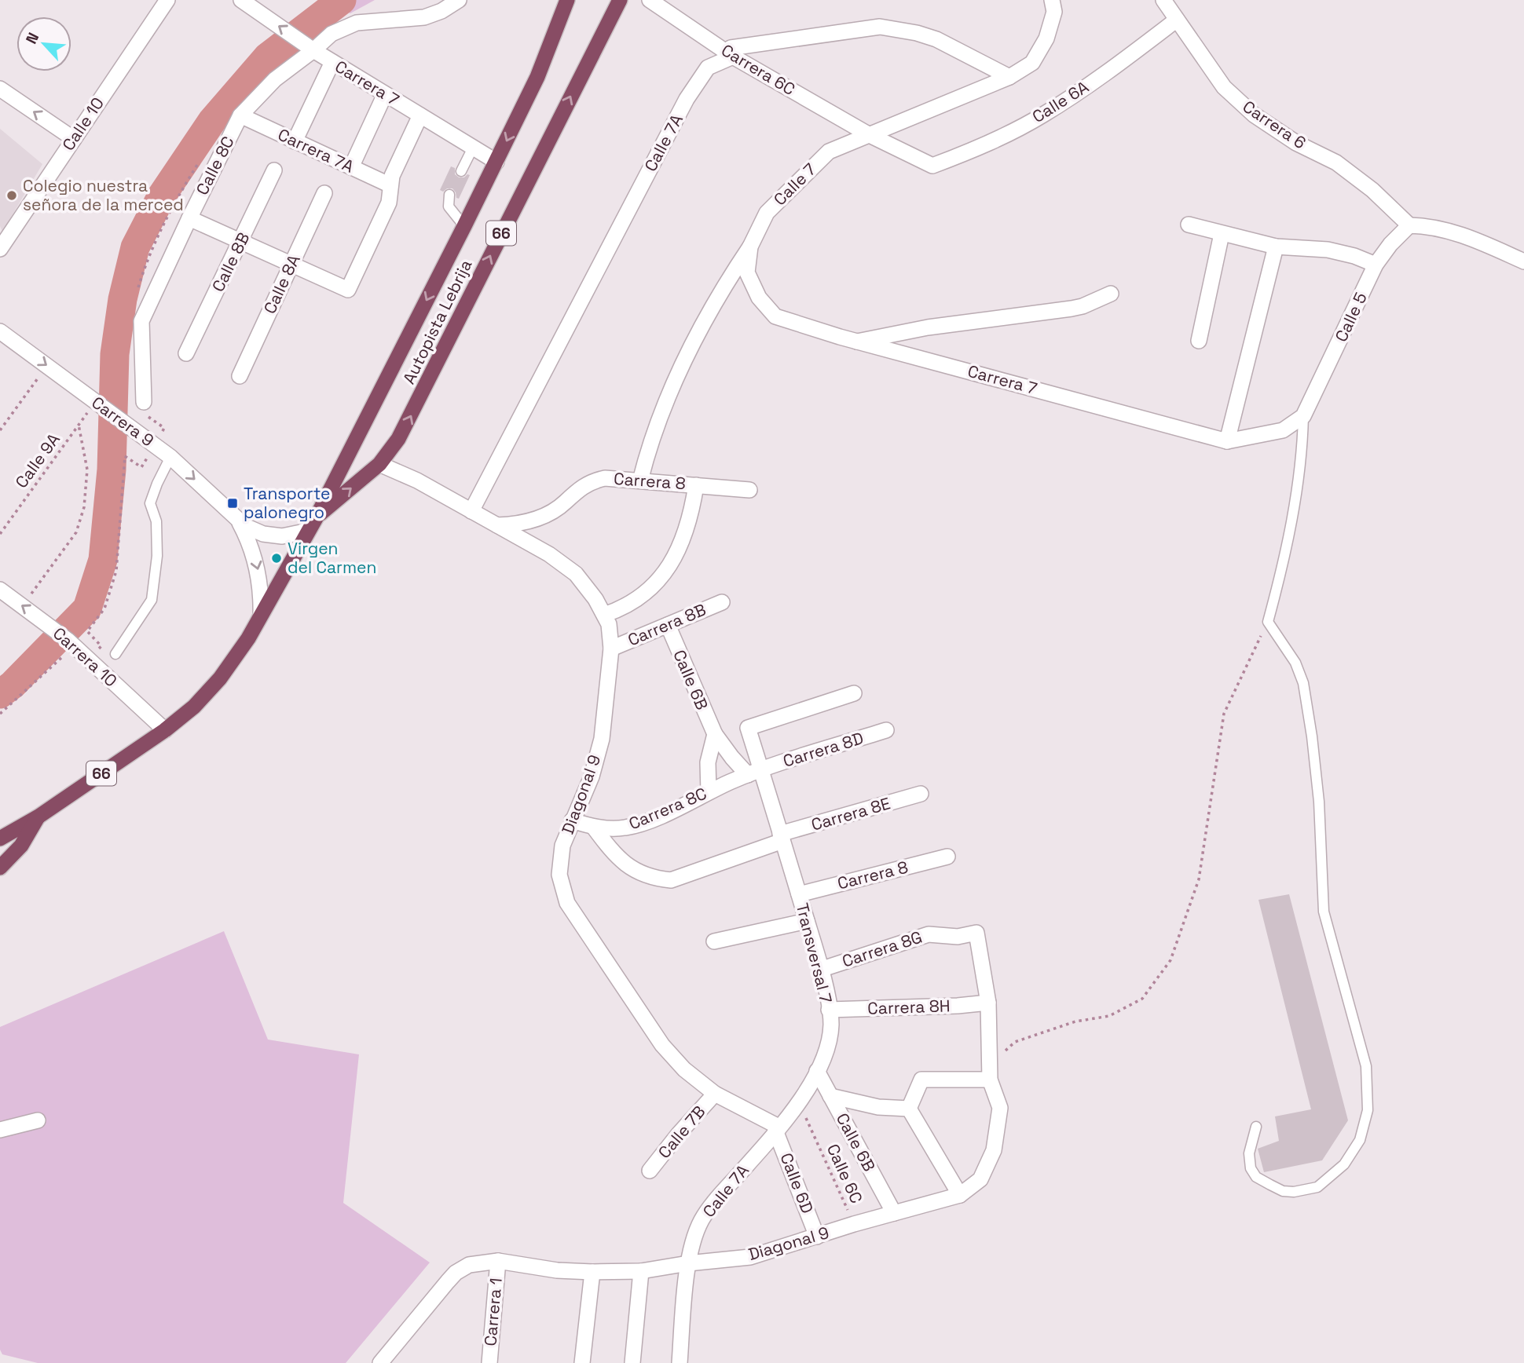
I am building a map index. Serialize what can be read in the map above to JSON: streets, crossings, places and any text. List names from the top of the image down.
{
  "streets": {
    "highway": ["66", "Autopista Lebrija"],
    "street": [
      "Carrera 6C",
      "Carrera 7",
      "Calle 6A",
      "Calle 10",
      "Carrera 6",
      "Calle 7A",
      "Carrera 7A",
      "Calle 8C",
      "Calle 7",
      "Calle 8B",
      "Calle 8A",
      "Calle 5",
      "Carrera 9",
      "Carrera 8",
      "Carrera 8B",
      "Carrera 10",
      "Calle 6B",
      "Carrera 8D",
      "Diagonal 9",
      "Carrera 8C",
      "Carrera 8E",
      "Carrera 8G",
      "Transversal 7",
      "Carrera 8H",
      "Calle 7B",
      "Calle 6D",
      "Carrera 1"
    ],
    "path": ["Calle 9A", "Calle 6C"]
  },
  "crossings": [
    ["Carrera 6C", "Calle 6A"],
    ["Carrera 6C", "Calle 7A"],
    ["Carrera 6C", "Calle 7"],
    ["Carrera 7", "Calle 8C"],
    ["Carrera 7", "Calle 7"],
    ["Carrera 7", "Calle 5"],
    ["Carrera 7", "Autopista Lebrija"],
    ["Calle 6A", "Carrera 6"],
    ["Carrera 6", "Calle 5"],
    ["Calle 7A", "Calle 7"],
    ["Calle 7A", "Diagonal 9"],
    ["Calle 7A", "Transversal 7"],
    ["Calle 7A", "Calle 6D"],
    ["Carrera 7A", "Calle 8C"],
    ["Calle 7", "Carrera 8"],
    ["Autopista Lebrija", "Carrera 9"],
    ["Autopista Lebrija", "Carrera 10"],
    ["Autopista Lebrija", "Diagonal 9"],
    ["Carrera 9", "Calle 9A"],
    ["Carrera 8", "Diagonal 9"],
    ["Carrera 8", "Transversal 7"],
    ["Carrera 8B", "Calle 6B"],
    ["Carrera 8B", "Diagonal 9"],
    ["Calle 6B", "Carrera 8D"],
    ["Calle 6B", "Diagonal 9"],
    ["Calle 6B", "Carrera 8C"],
    ["Calle 6B", "Transversal 7"],
    ["Carrera 8D", "Carrera 8C"],
    ["Carrera 8D", "Transversal 7"],
    ["Diagonal 9", "Carrera 8C"],
    ["Diagonal 9", "Carrera 8G"],
    ["Diagonal 9", "Transversal 7"],
    ["Diagonal 9", "Carrera 8H"],
    ["Diagonal 9", "Calle 7B"],
    ["Diagonal 9", "Calle 6C"],
    ["Diagonal 9", "Calle 6D"],
    ["Diagonal 9", "Carrera 1"],
    ["Carrera 8C", "Transversal 7"],
    ["Carrera 8E", "Transversal 7"],
    ["Carrera 8G", "Transversal 7"],
    ["Transversal 7", "Carrera 8H"],
    ["Transversal 7", "Calle 6C"],
    ["Transversal 7", "Calle 6D"]
  ],
  "one_way": ["Carrera 9", "Carrera 10"],
  "places": {
    "other": ["Colegio nuestra señora de la merced", "Virgen del Carmen"],
    "transit": ["Transporte palonegro"]
  },
  "north": "top left"
}
